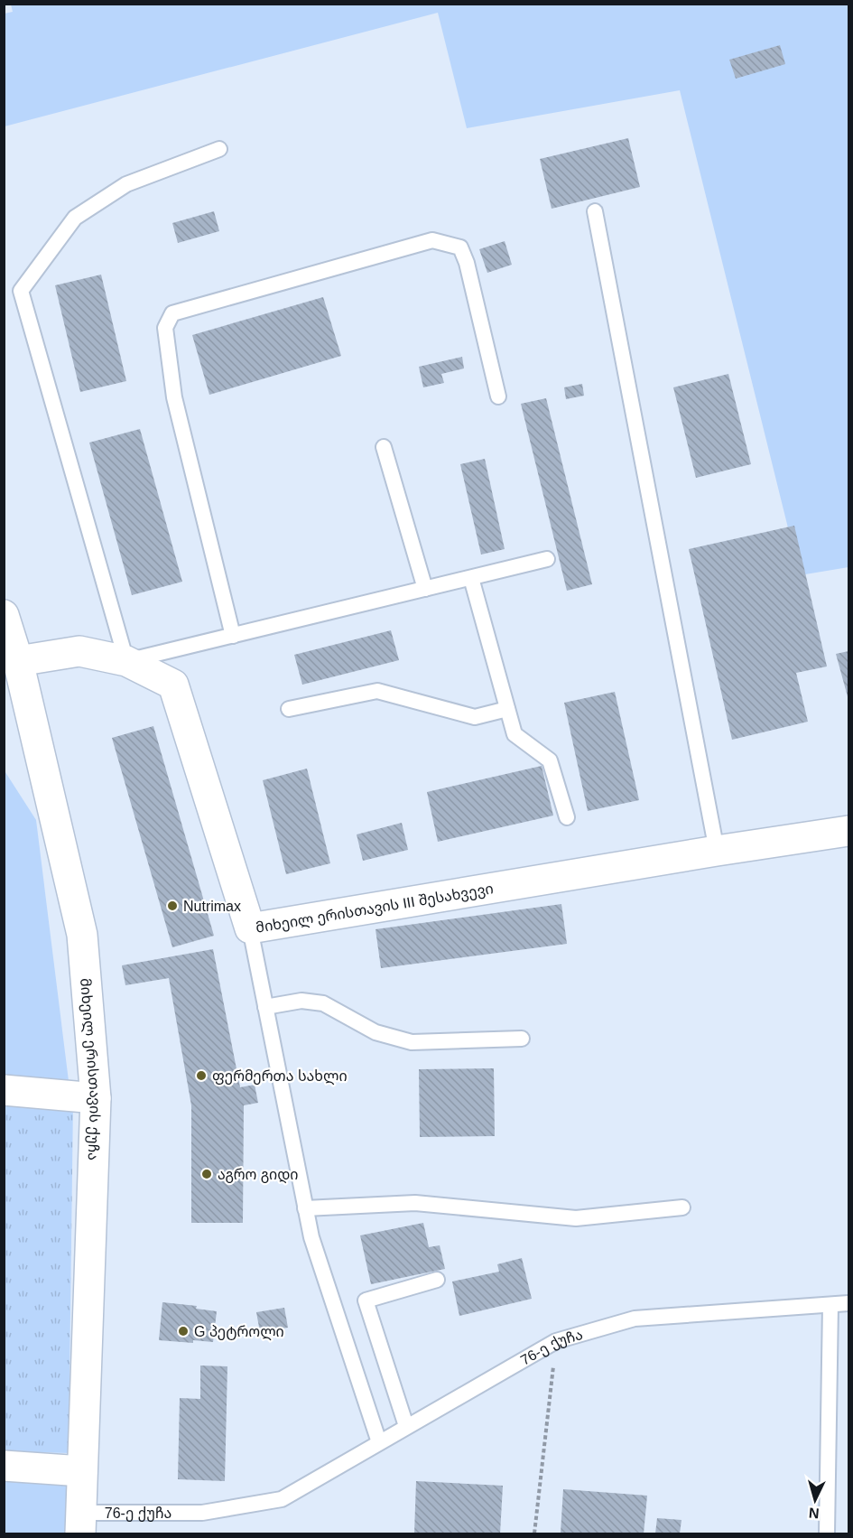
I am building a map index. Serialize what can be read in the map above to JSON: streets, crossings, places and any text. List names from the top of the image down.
{
  "streets": {
    "street": ["მიხეილ ერისთავის III შესახვევი", "მიხეილ ერისთავის ქუჩა"],
    "lane": ["76-ე ქუჩა"]
  },
  "crossings": [
    ["მიხეილ ერისთავის III შესახვევი", "მიხეილ ერისთავის ქუჩა"],
    ["მიხეილ ერისთავის ქუჩა", "76-ე ქუჩა"]
  ],
  "places": [
    "Nutrimax",
    "ფერმერთა სახლი",
    "აგრო გიდი",
    "G პეტროლი"
  ],
  "north": "bottom"
}
